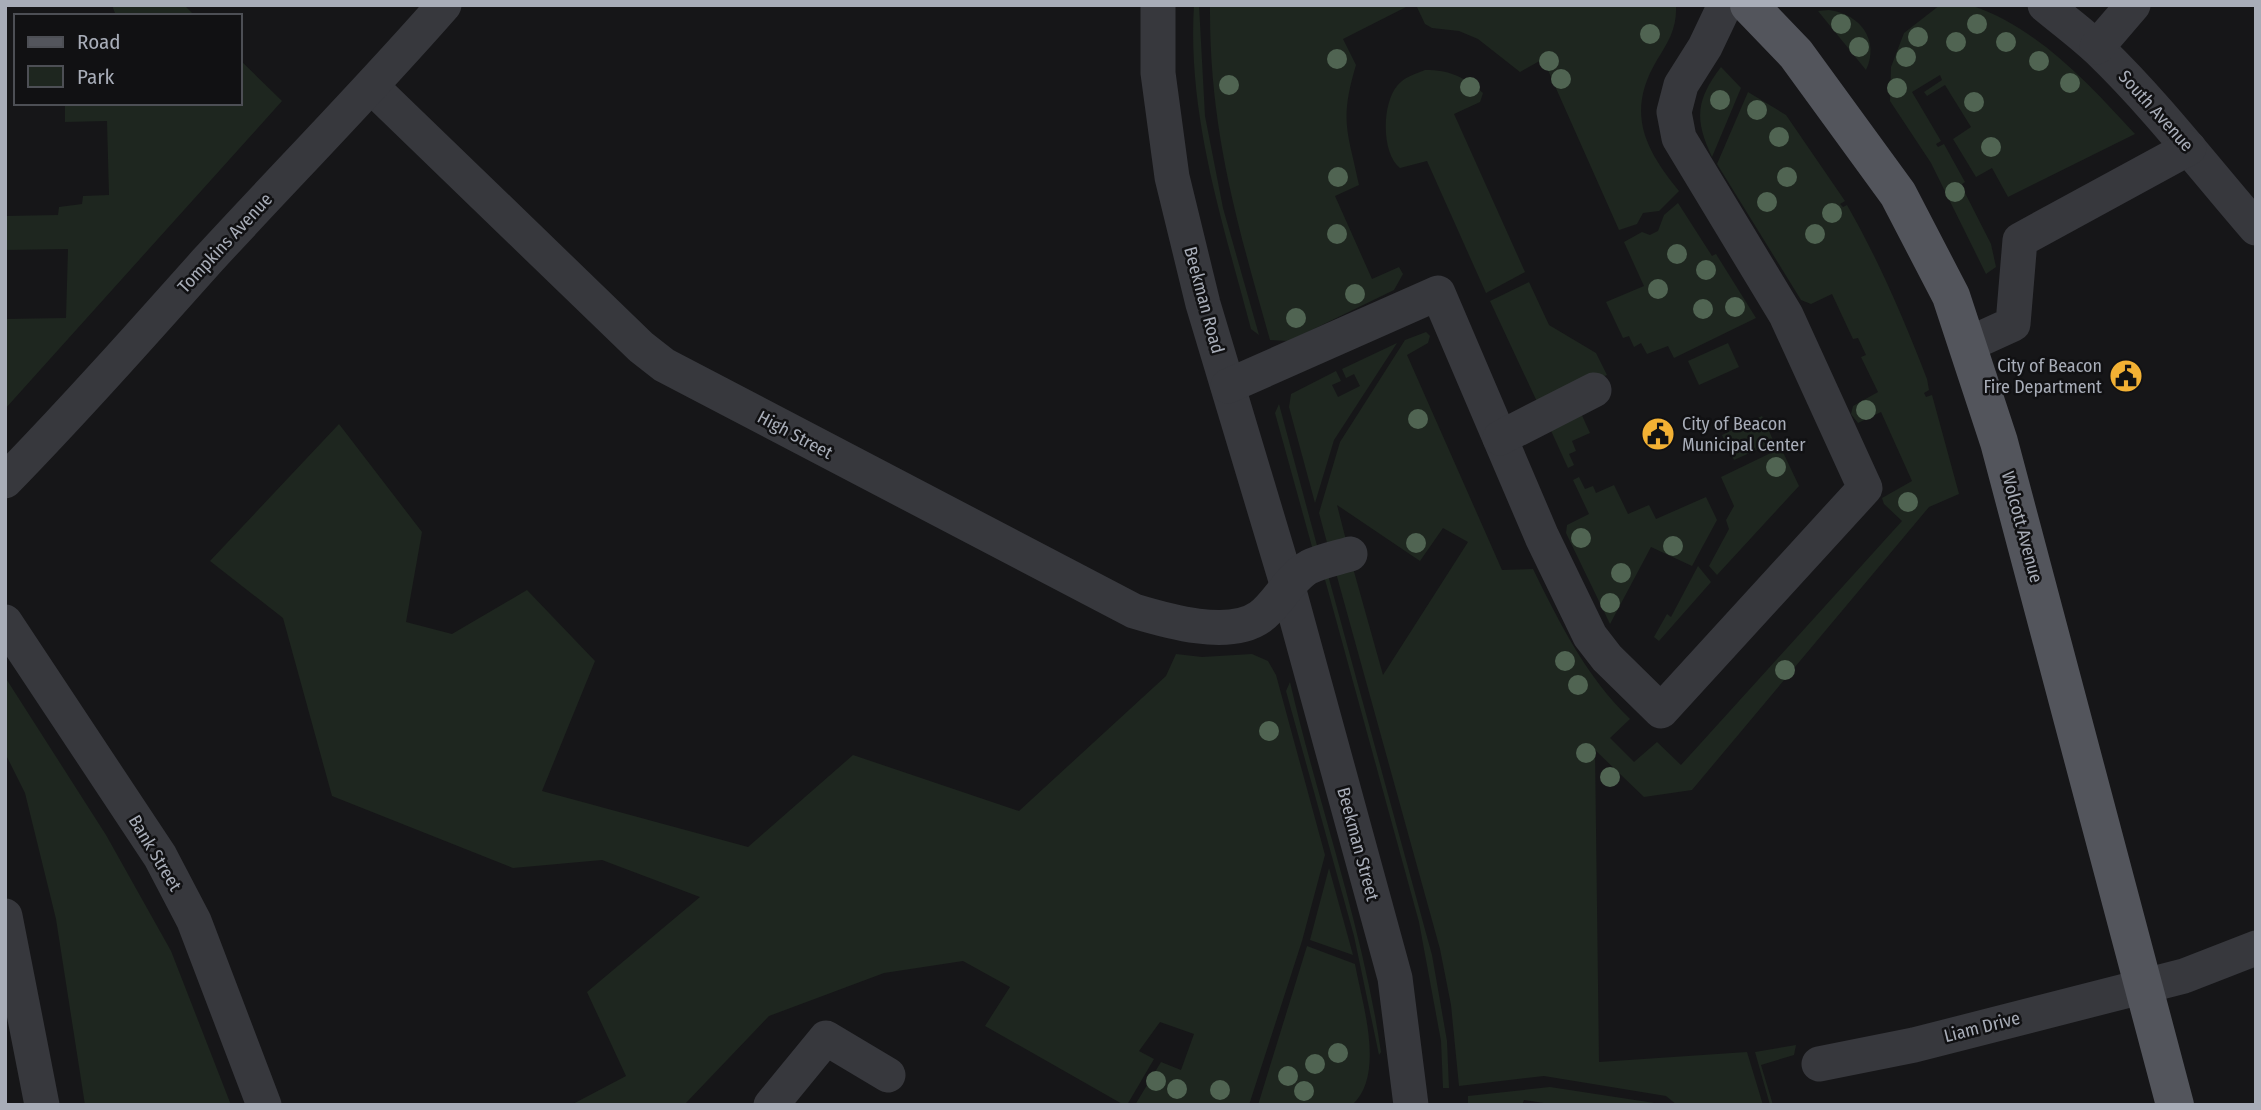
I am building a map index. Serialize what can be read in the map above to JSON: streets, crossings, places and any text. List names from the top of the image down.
{
  "streets": {
    "main road": ["Wolcott Avenue"],
    "street": [
      "South Avenue",
      "Tompkins Avenue",
      "Beekman Road",
      "High Street",
      "Beekman Street",
      "Bank Street",
      "Liam Drive"
    ]
  },
  "crossings": [
    ["Tompkins Avenue", "High Street"],
    ["Beekman Road", "High Street"],
    ["Beekman Road", "Beekman Street"],
    ["High Street", "Beekman Street"],
    ["Wolcott Avenue", "Liam Drive"]
  ],
  "places": {
    "public building": ["City of Beacon Fire Department", "City of Beacon Municipal Center"]
  },
  "legend": ["Road", "Park"]
}
